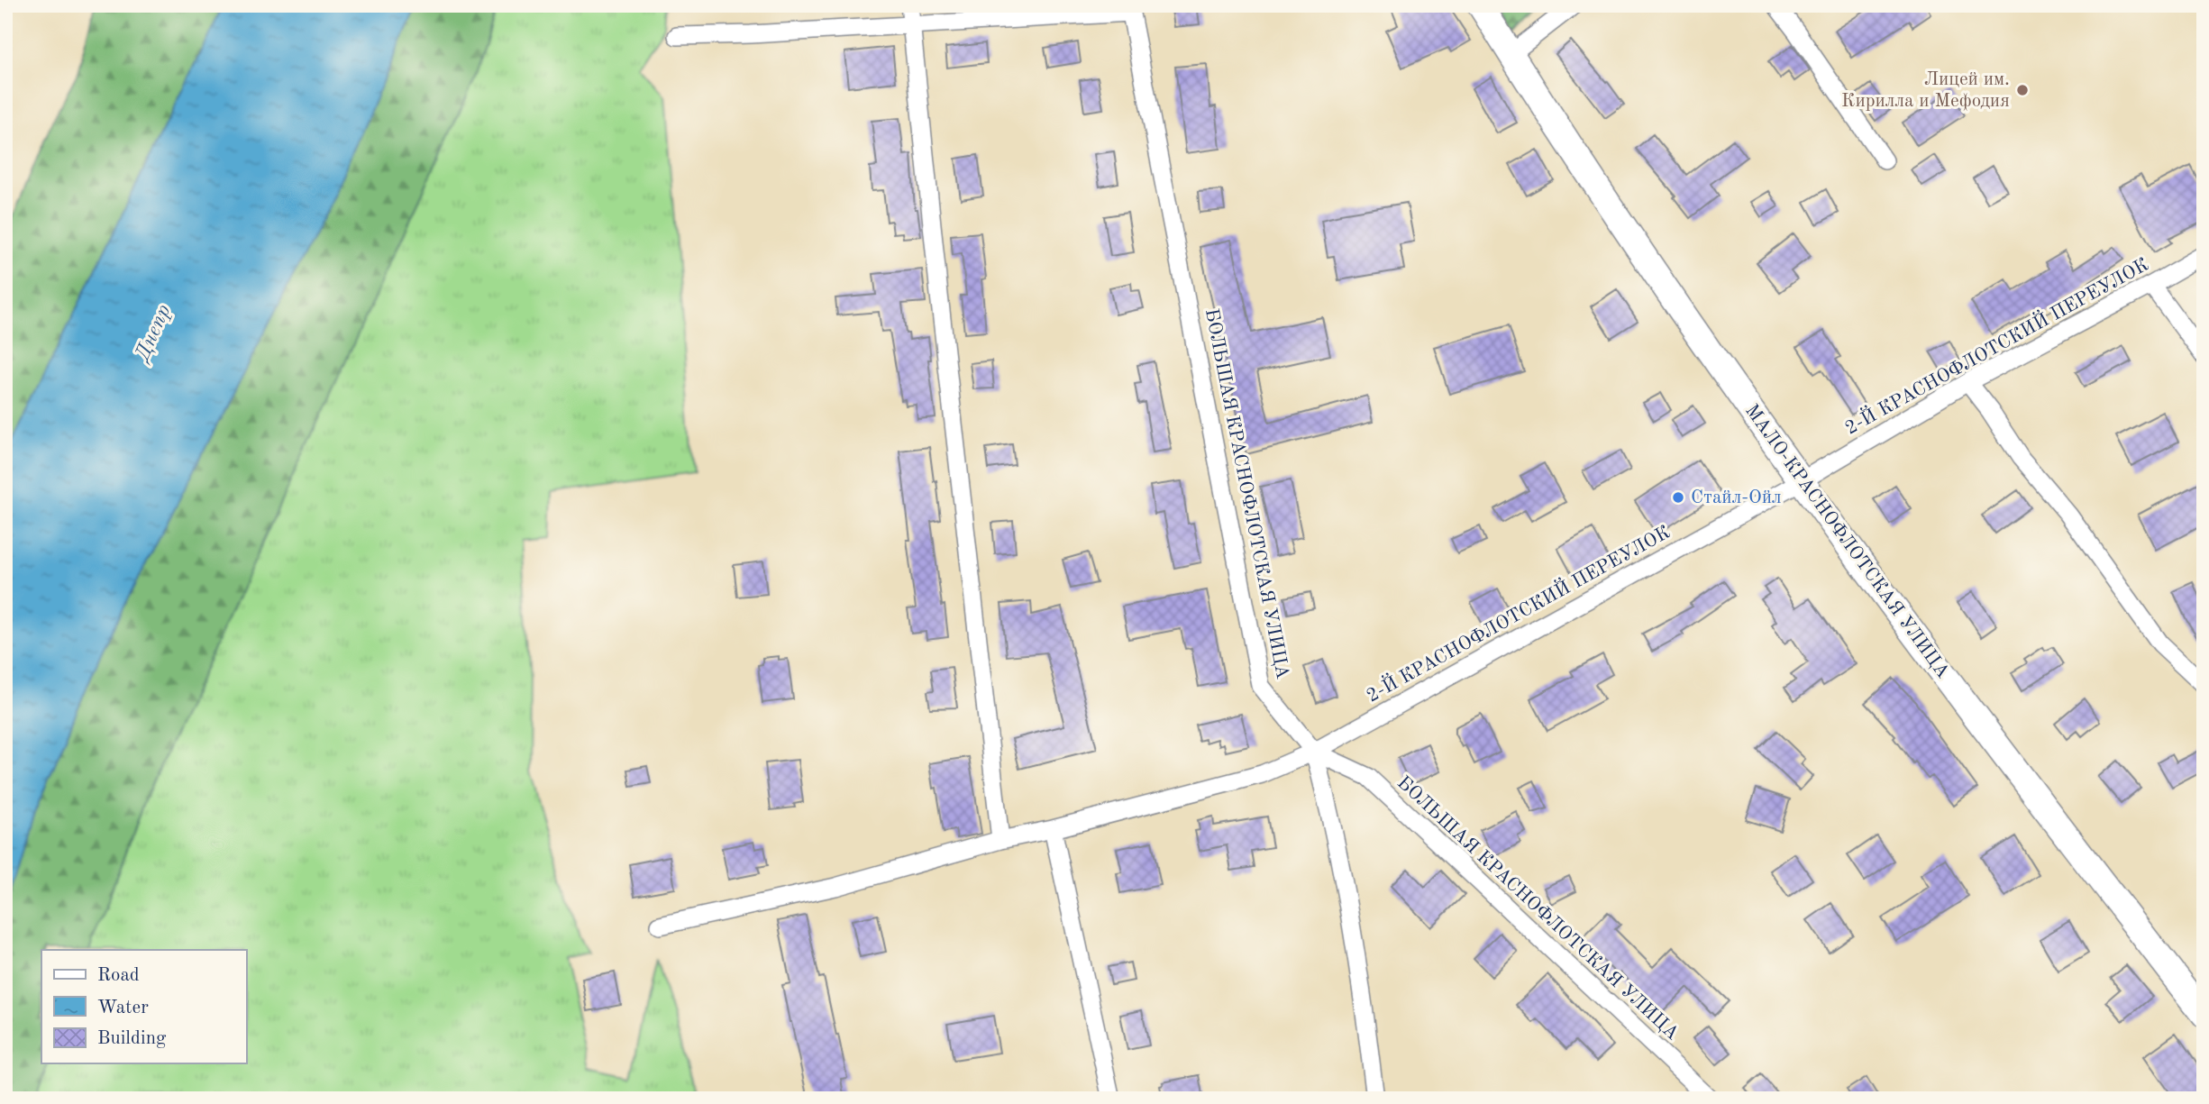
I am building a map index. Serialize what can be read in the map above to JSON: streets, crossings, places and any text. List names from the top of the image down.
{
  "streets": {
    "street": ["2-Й КРАСНОФЛОТСКИЙ ПЕРЕУЛОК", "БОЛЬШАЯ КРАСНОФЛОТСКАЯ УЛИЦА", "МАЛО-КРАСНОФЛОТСКАЯ УЛИЦА"]
  },
  "crossings": [
    ["2-Й КРАСНОФЛОТСКИЙ ПЕРЕУЛОК", "БОЛЬШАЯ КРАСНОФЛОТСКАЯ УЛИЦА"],
    ["2-Й КРАСНОФЛОТСКИЙ ПЕРЕУЛОК", "МАЛО-КРАСНОФЛОТСКАЯ УЛИЦА"]
  ],
  "water": ["Днепр"],
  "places": ["Лицей им. Кирилла и Мефодия", "Стайл-Ойл"],
  "legend": ["Road", "Water", "Building"]
}
